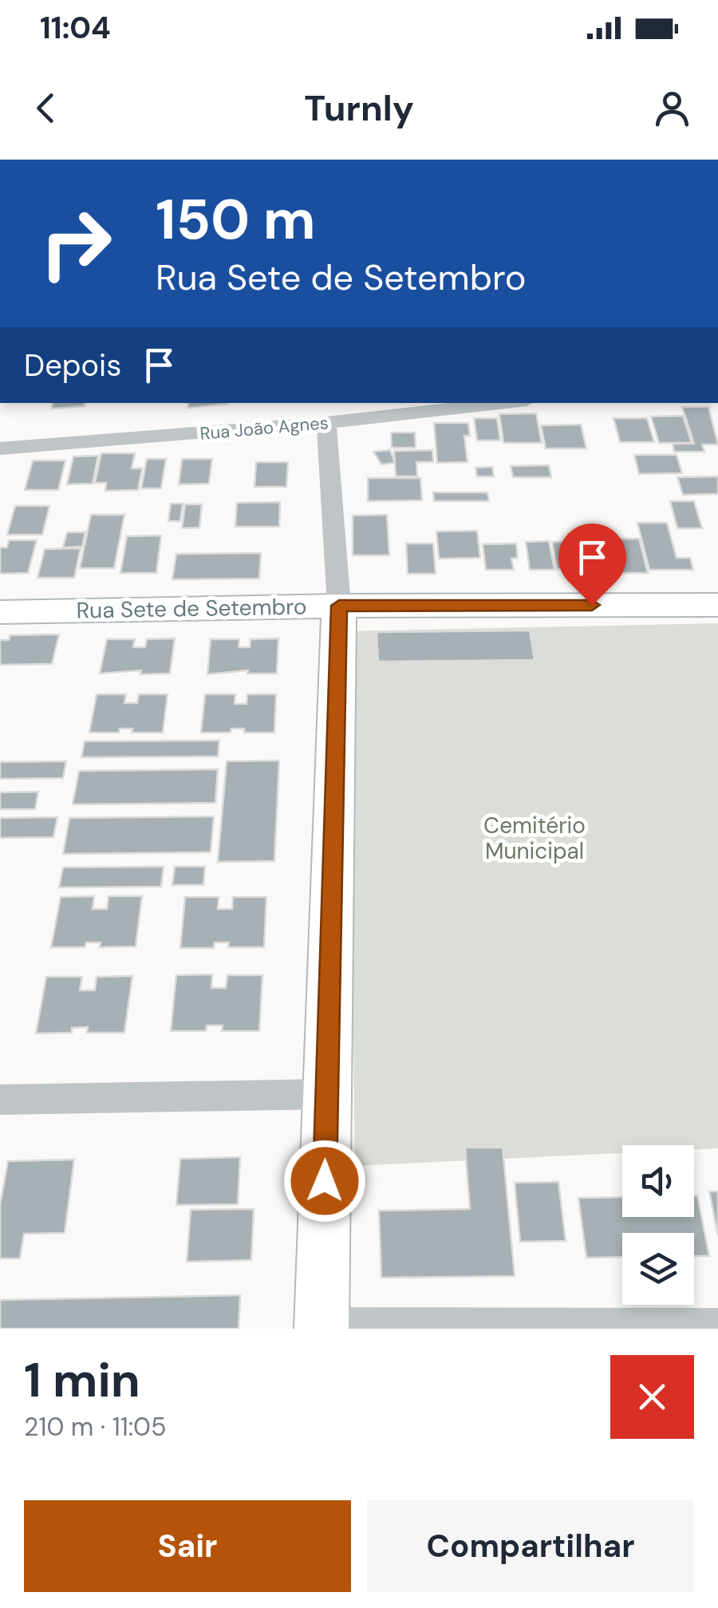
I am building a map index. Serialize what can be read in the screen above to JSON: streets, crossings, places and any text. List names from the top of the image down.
{
  "streets": {
    "street": ["Rua João Agnes", "Rua Sete de Setembro"]
  },
  "parks": ["Cemitério Municipal"],
  "page": {
    "status": "11:04",
    "header": "Turnly",
    "turn": ["150 m", "Rua Sete de Setembro"],
    "then": "Depois",
    "heading": ["1 min", "210 m · 11:05"],
    "buttons": ["Sair", "Compartilhar"]
  }
}
